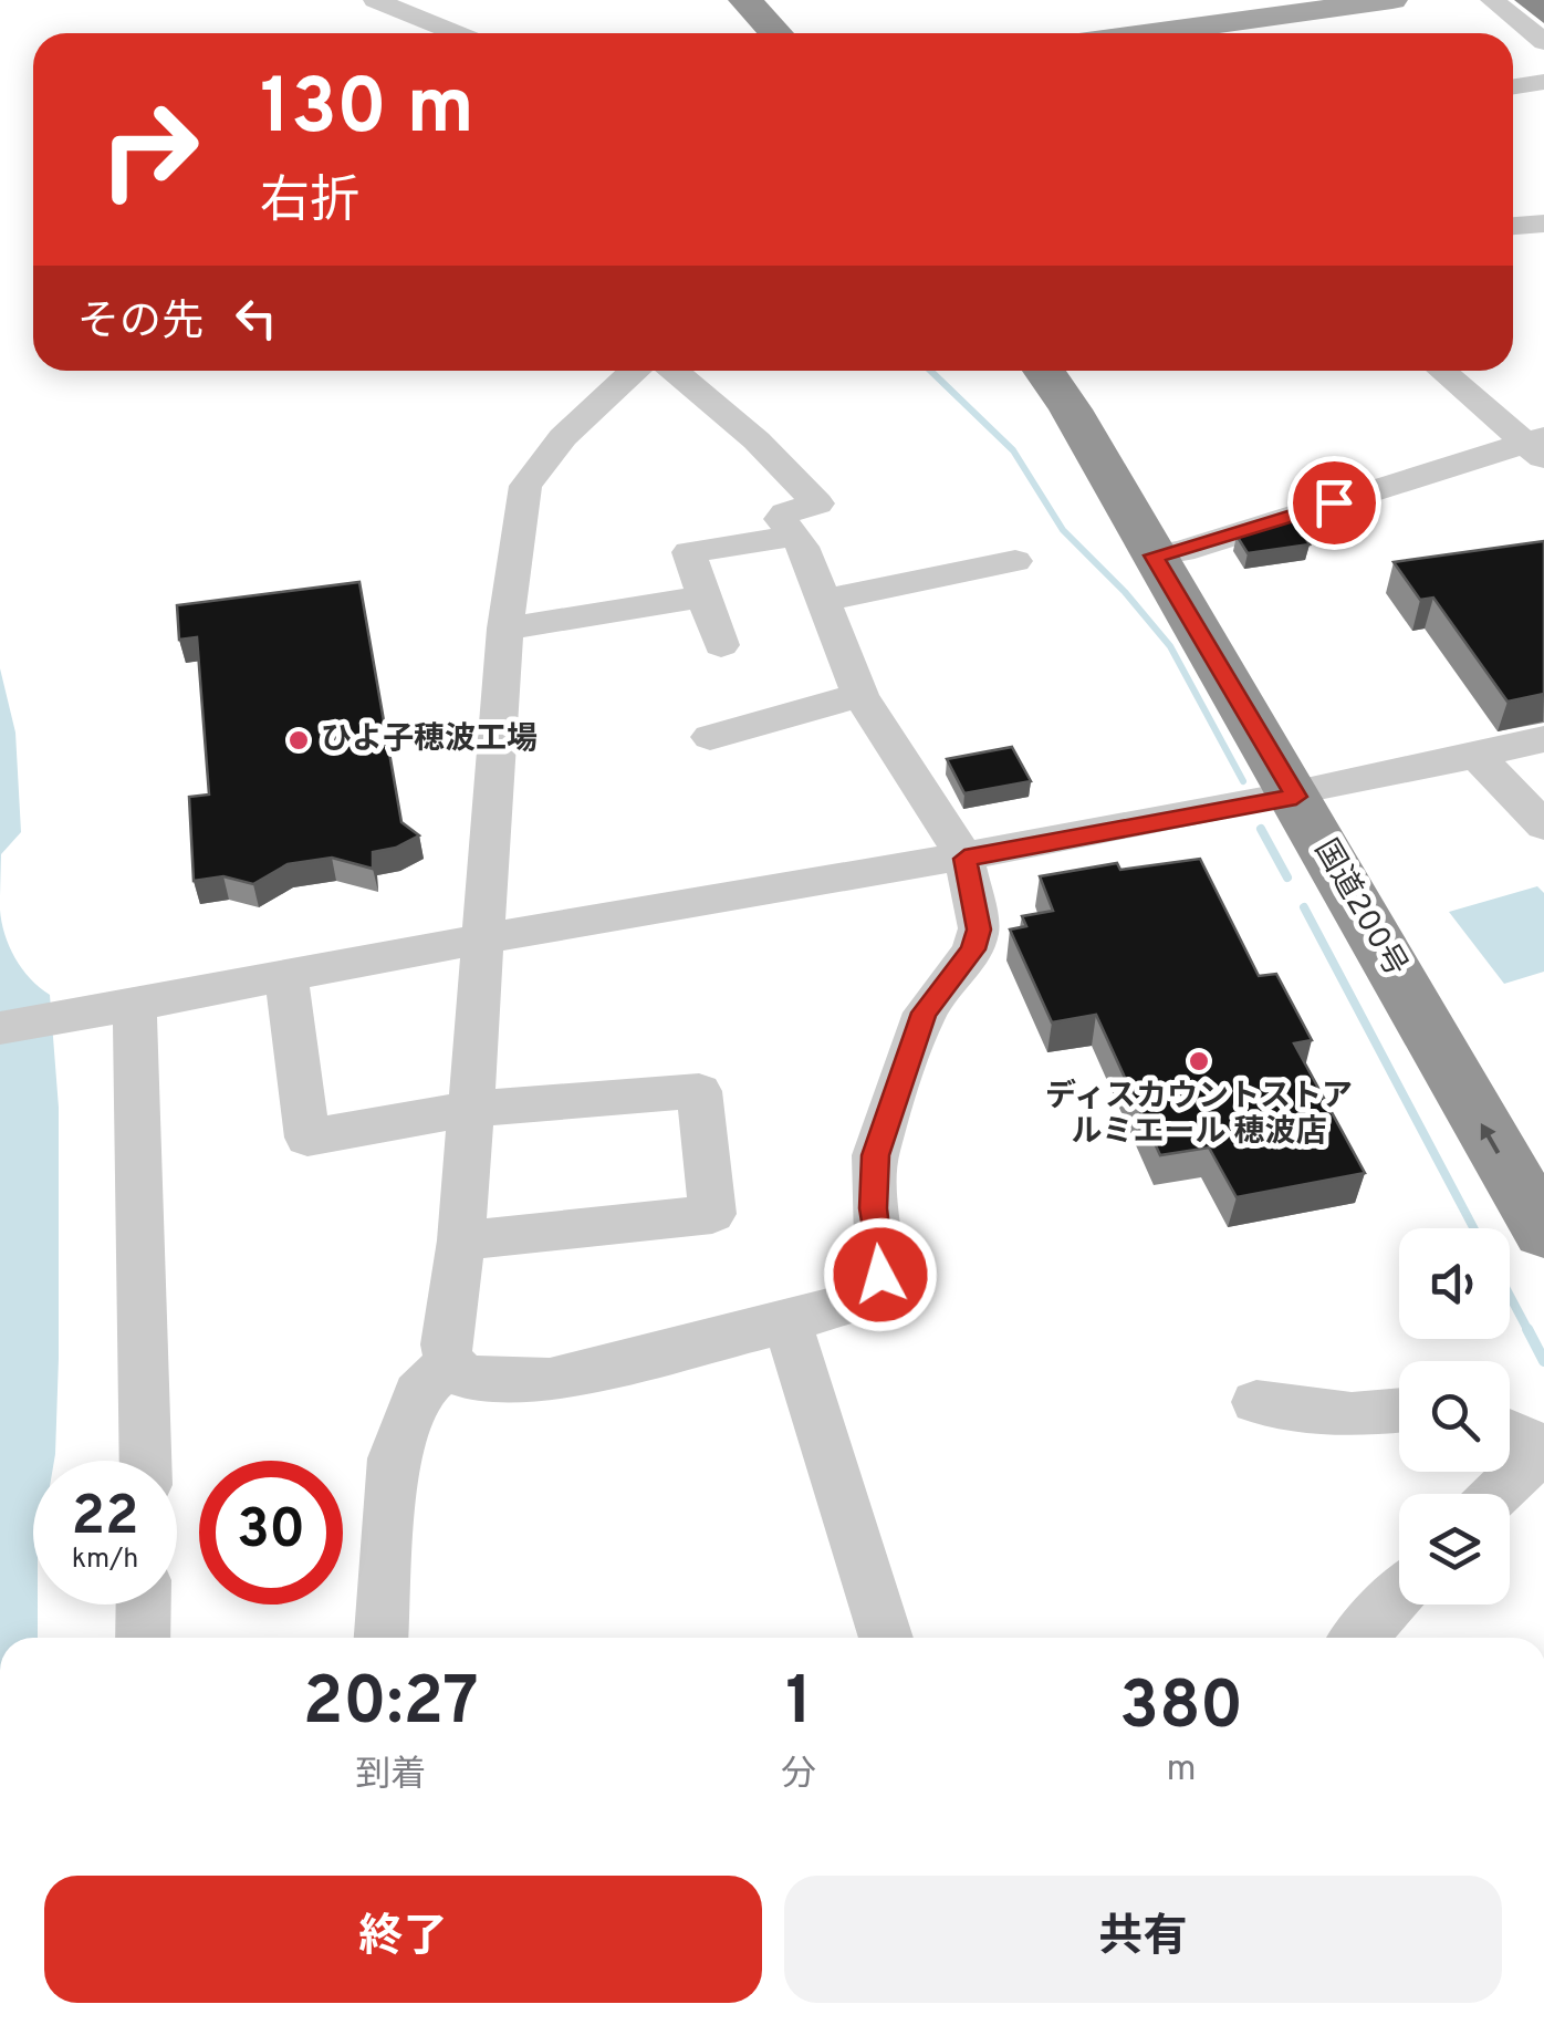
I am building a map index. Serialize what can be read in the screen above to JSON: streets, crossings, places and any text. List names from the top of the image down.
{
  "streets": {
    "highway": ["国道200号"]
  },
  "places": ["ひよ子穂波工場", "ディスカウントストア ルミエール 穂波店"],
  "page": {
    "turn": ["130 m", "右折"],
    "then": "その先",
    "speed": "22 km/h",
    "limit": "30",
    "eta": [
      "20:27",
      "到着",
      "1",
      "分",
      "380",
      "m"
    ],
    "buttons": ["終了", "共有"]
  }
}
